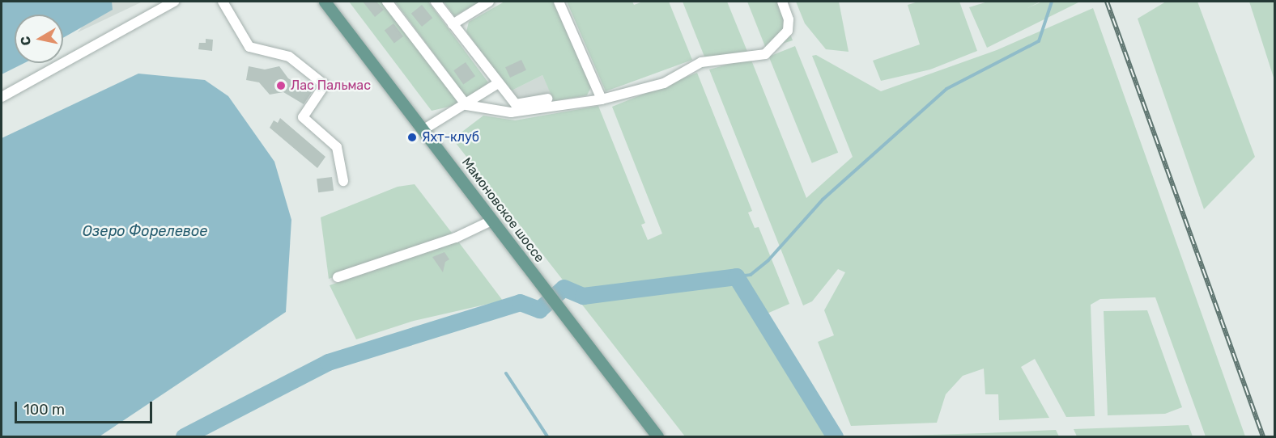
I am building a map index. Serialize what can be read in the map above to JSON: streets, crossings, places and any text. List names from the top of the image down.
{
  "streets": {
    "main road": ["Мамоновское шоссе"]
  },
  "water": ["Озеро Форелевое"],
  "places": ["Лас Пальмас", "Яхт-клуб"],
  "scale_bar": "100 m",
  "north": "left"
}
